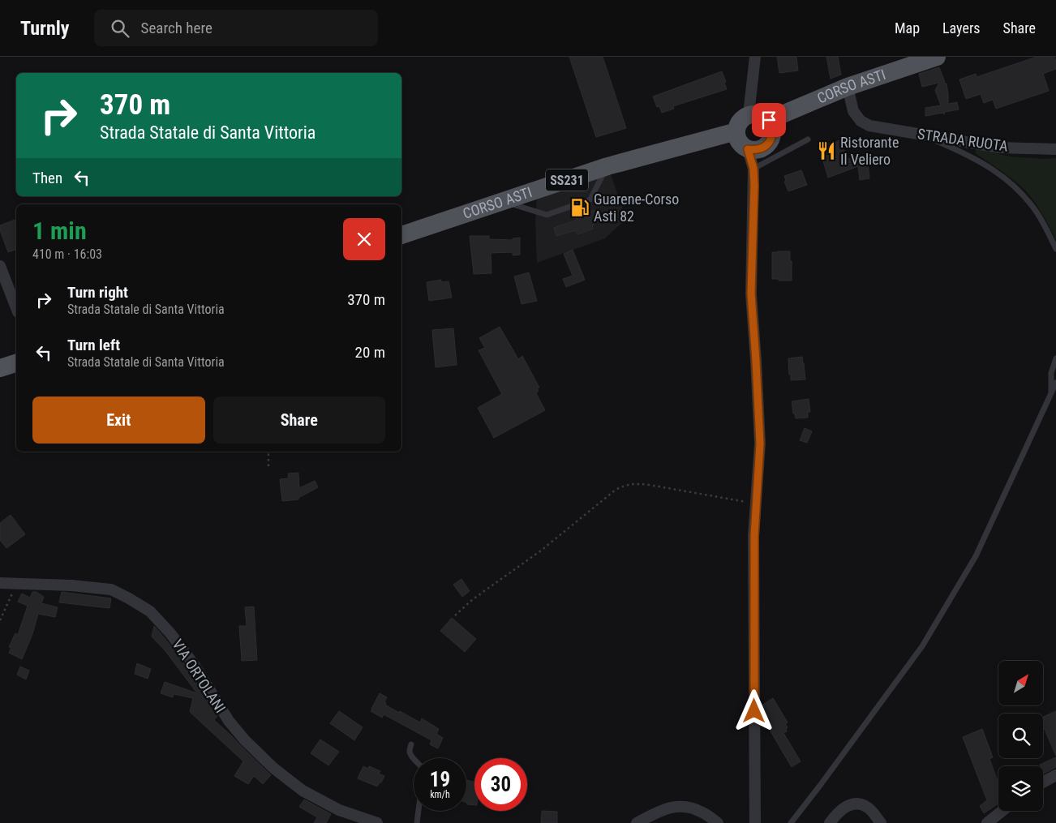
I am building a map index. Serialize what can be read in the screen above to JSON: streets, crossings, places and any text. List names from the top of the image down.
{
  "streets": {
    "main road": ["CORSO ASTI", "SS231"],
    "street": ["STRADA RUOTA", "VIA ORTOLANI"]
  },
  "crossings": [
    ["CORSO ASTI", "STRADA RUOTA"]
  ],
  "places": {
    "restaurant": ["Ristorante Il Veliero"],
    "fuel station": ["Guarene-Corso Asti 82"]
  },
  "north": "top right",
  "page": {
    "header": "Turnly",
    "search": "Search here",
    "nav": ["Map", "Layers", "Share"],
    "turn": ["370 m", "Strada Statale di Santa Vittoria"],
    "then": "Then",
    "heading": ["1 min", "410 m · 16:03"],
    "list": [
      {
        "name": "Turn right",
        "note": "Strada Statale di Santa Vittoria",
        "value": "370 m"
      },
      {
        "name": "Turn left",
        "note": "Strada Statale di Santa Vittoria",
        "value": "20 m"
      }
    ],
    "buttons": ["Exit", "Share"],
    "speed": "19 km/h",
    "limit": "30"
  }
}
